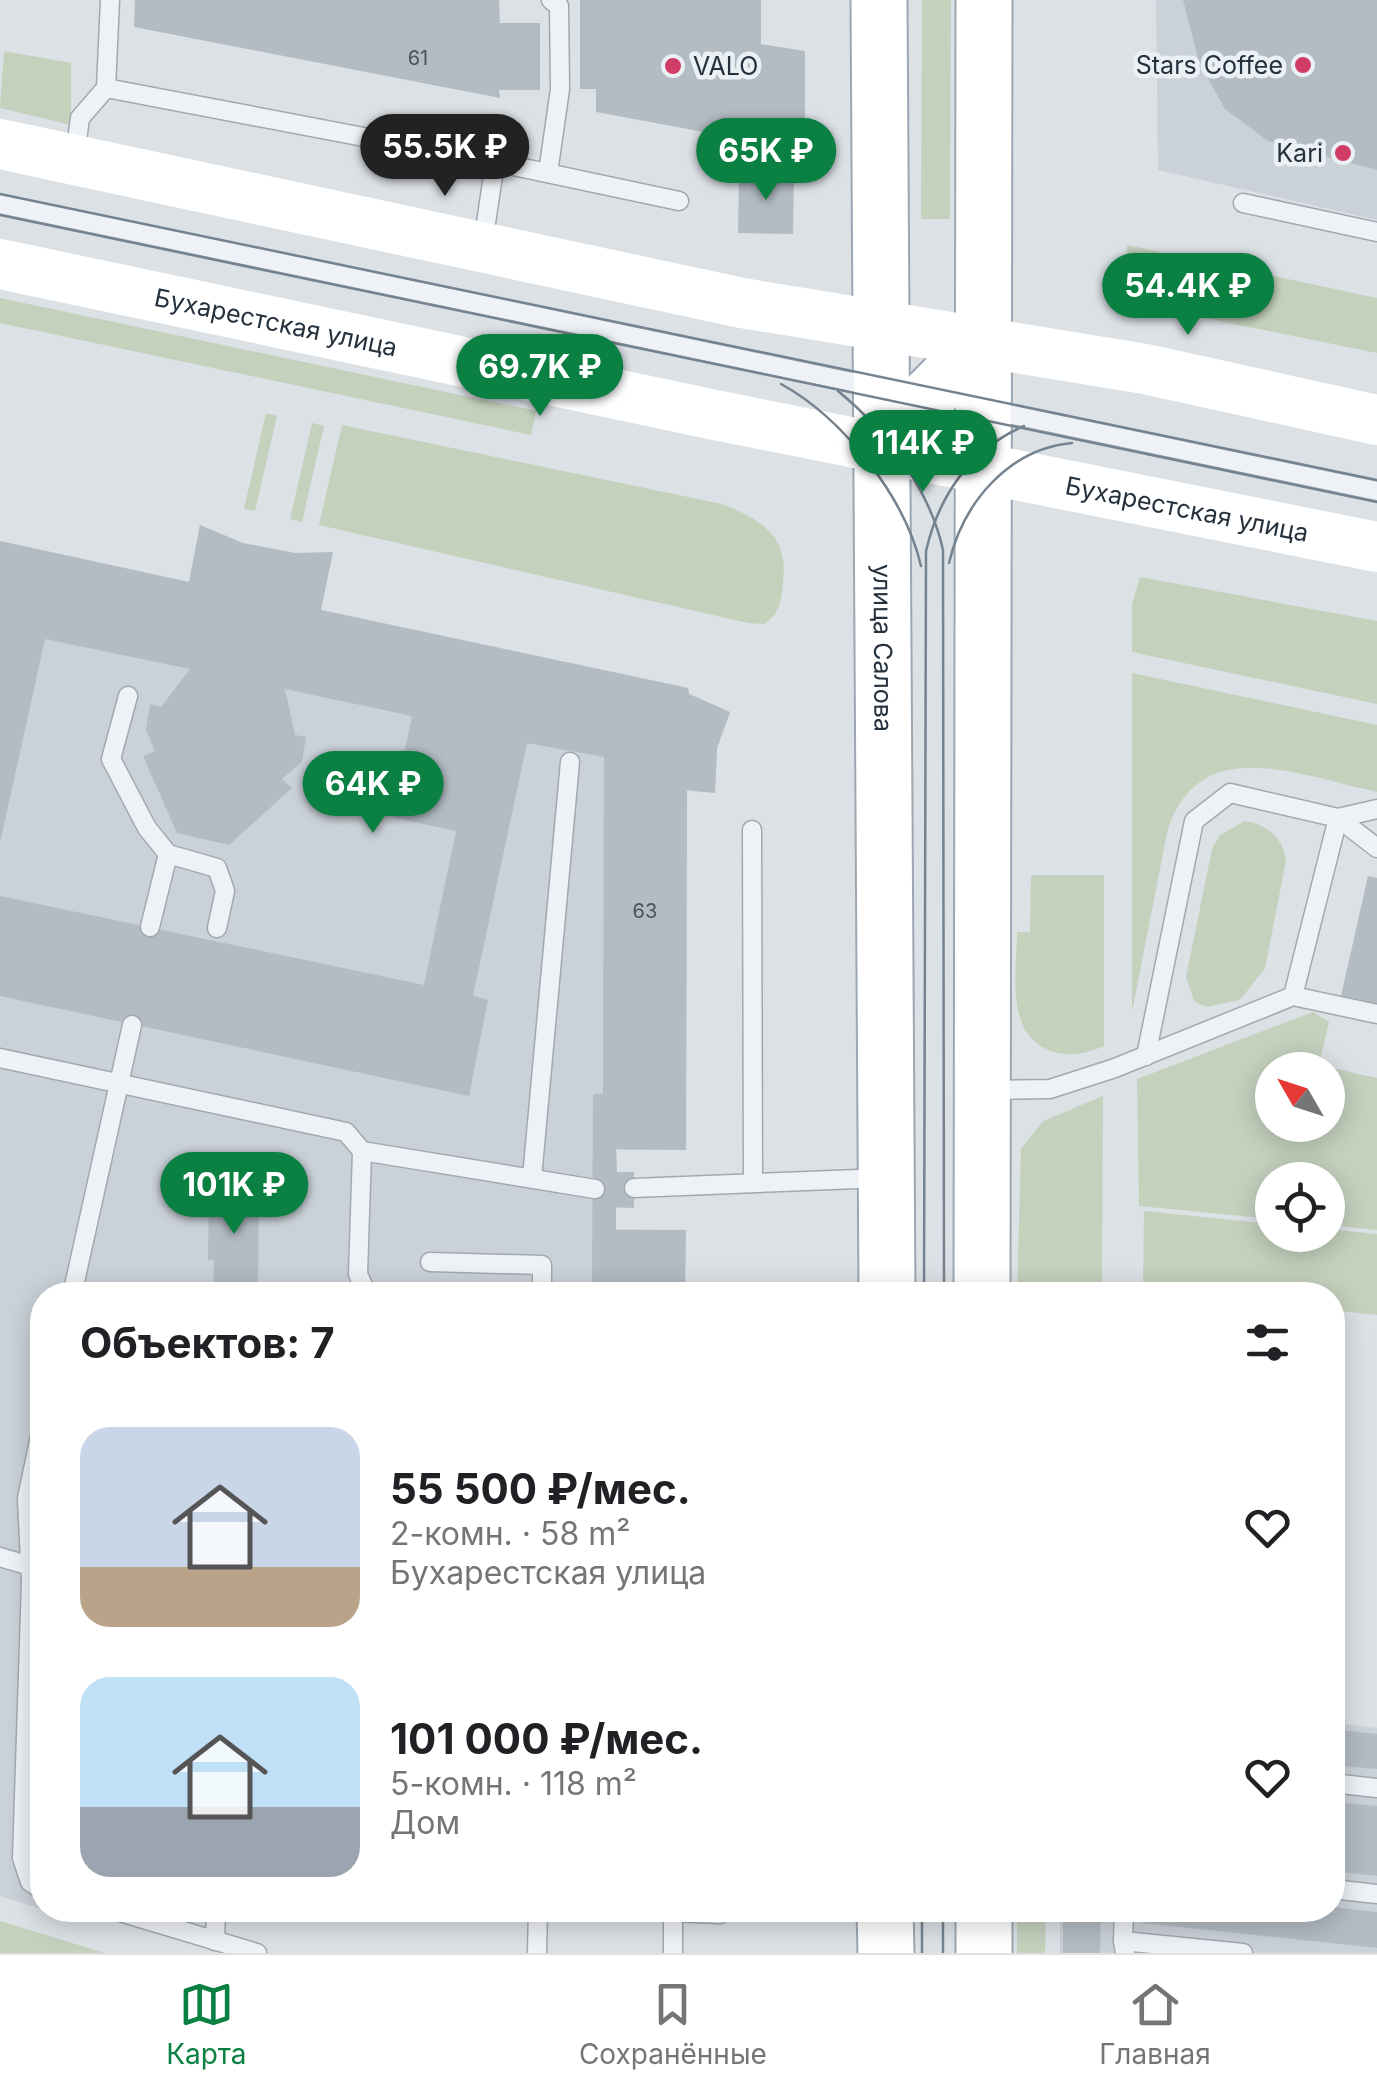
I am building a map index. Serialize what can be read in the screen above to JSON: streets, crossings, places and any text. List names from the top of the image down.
{
  "streets": {
    "main road": ["Бухарестская улица", "улица Салова"]
  },
  "crossings": [
    ["Бухарестская улица", "улица Салова"]
  ],
  "places": ["Stars Coffee", "VALO", "Kari"],
  "house_numbers": ["61", "63"],
  "north": "top left",
  "page": {
    "price": [
      "55.5K ₽",
      "65K ₽",
      "54.4K ₽",
      "69.7K ₽",
      "114K ₽",
      "64K ₽",
      "101K ₽"
    ],
    "heading": "Объектов: 7",
    "list": [
      {
        "name": "55 500 ₽/мес.",
        "note": "2-комн. · 58 m² · Бухарестская улица"
      },
      {
        "name": "101 000 ₽/мес.",
        "note": "5-комн. · 118 m² · Дом"
      }
    ],
    "tabs": ["Карта", "Сохранённые", "Главная"]
  }
}
